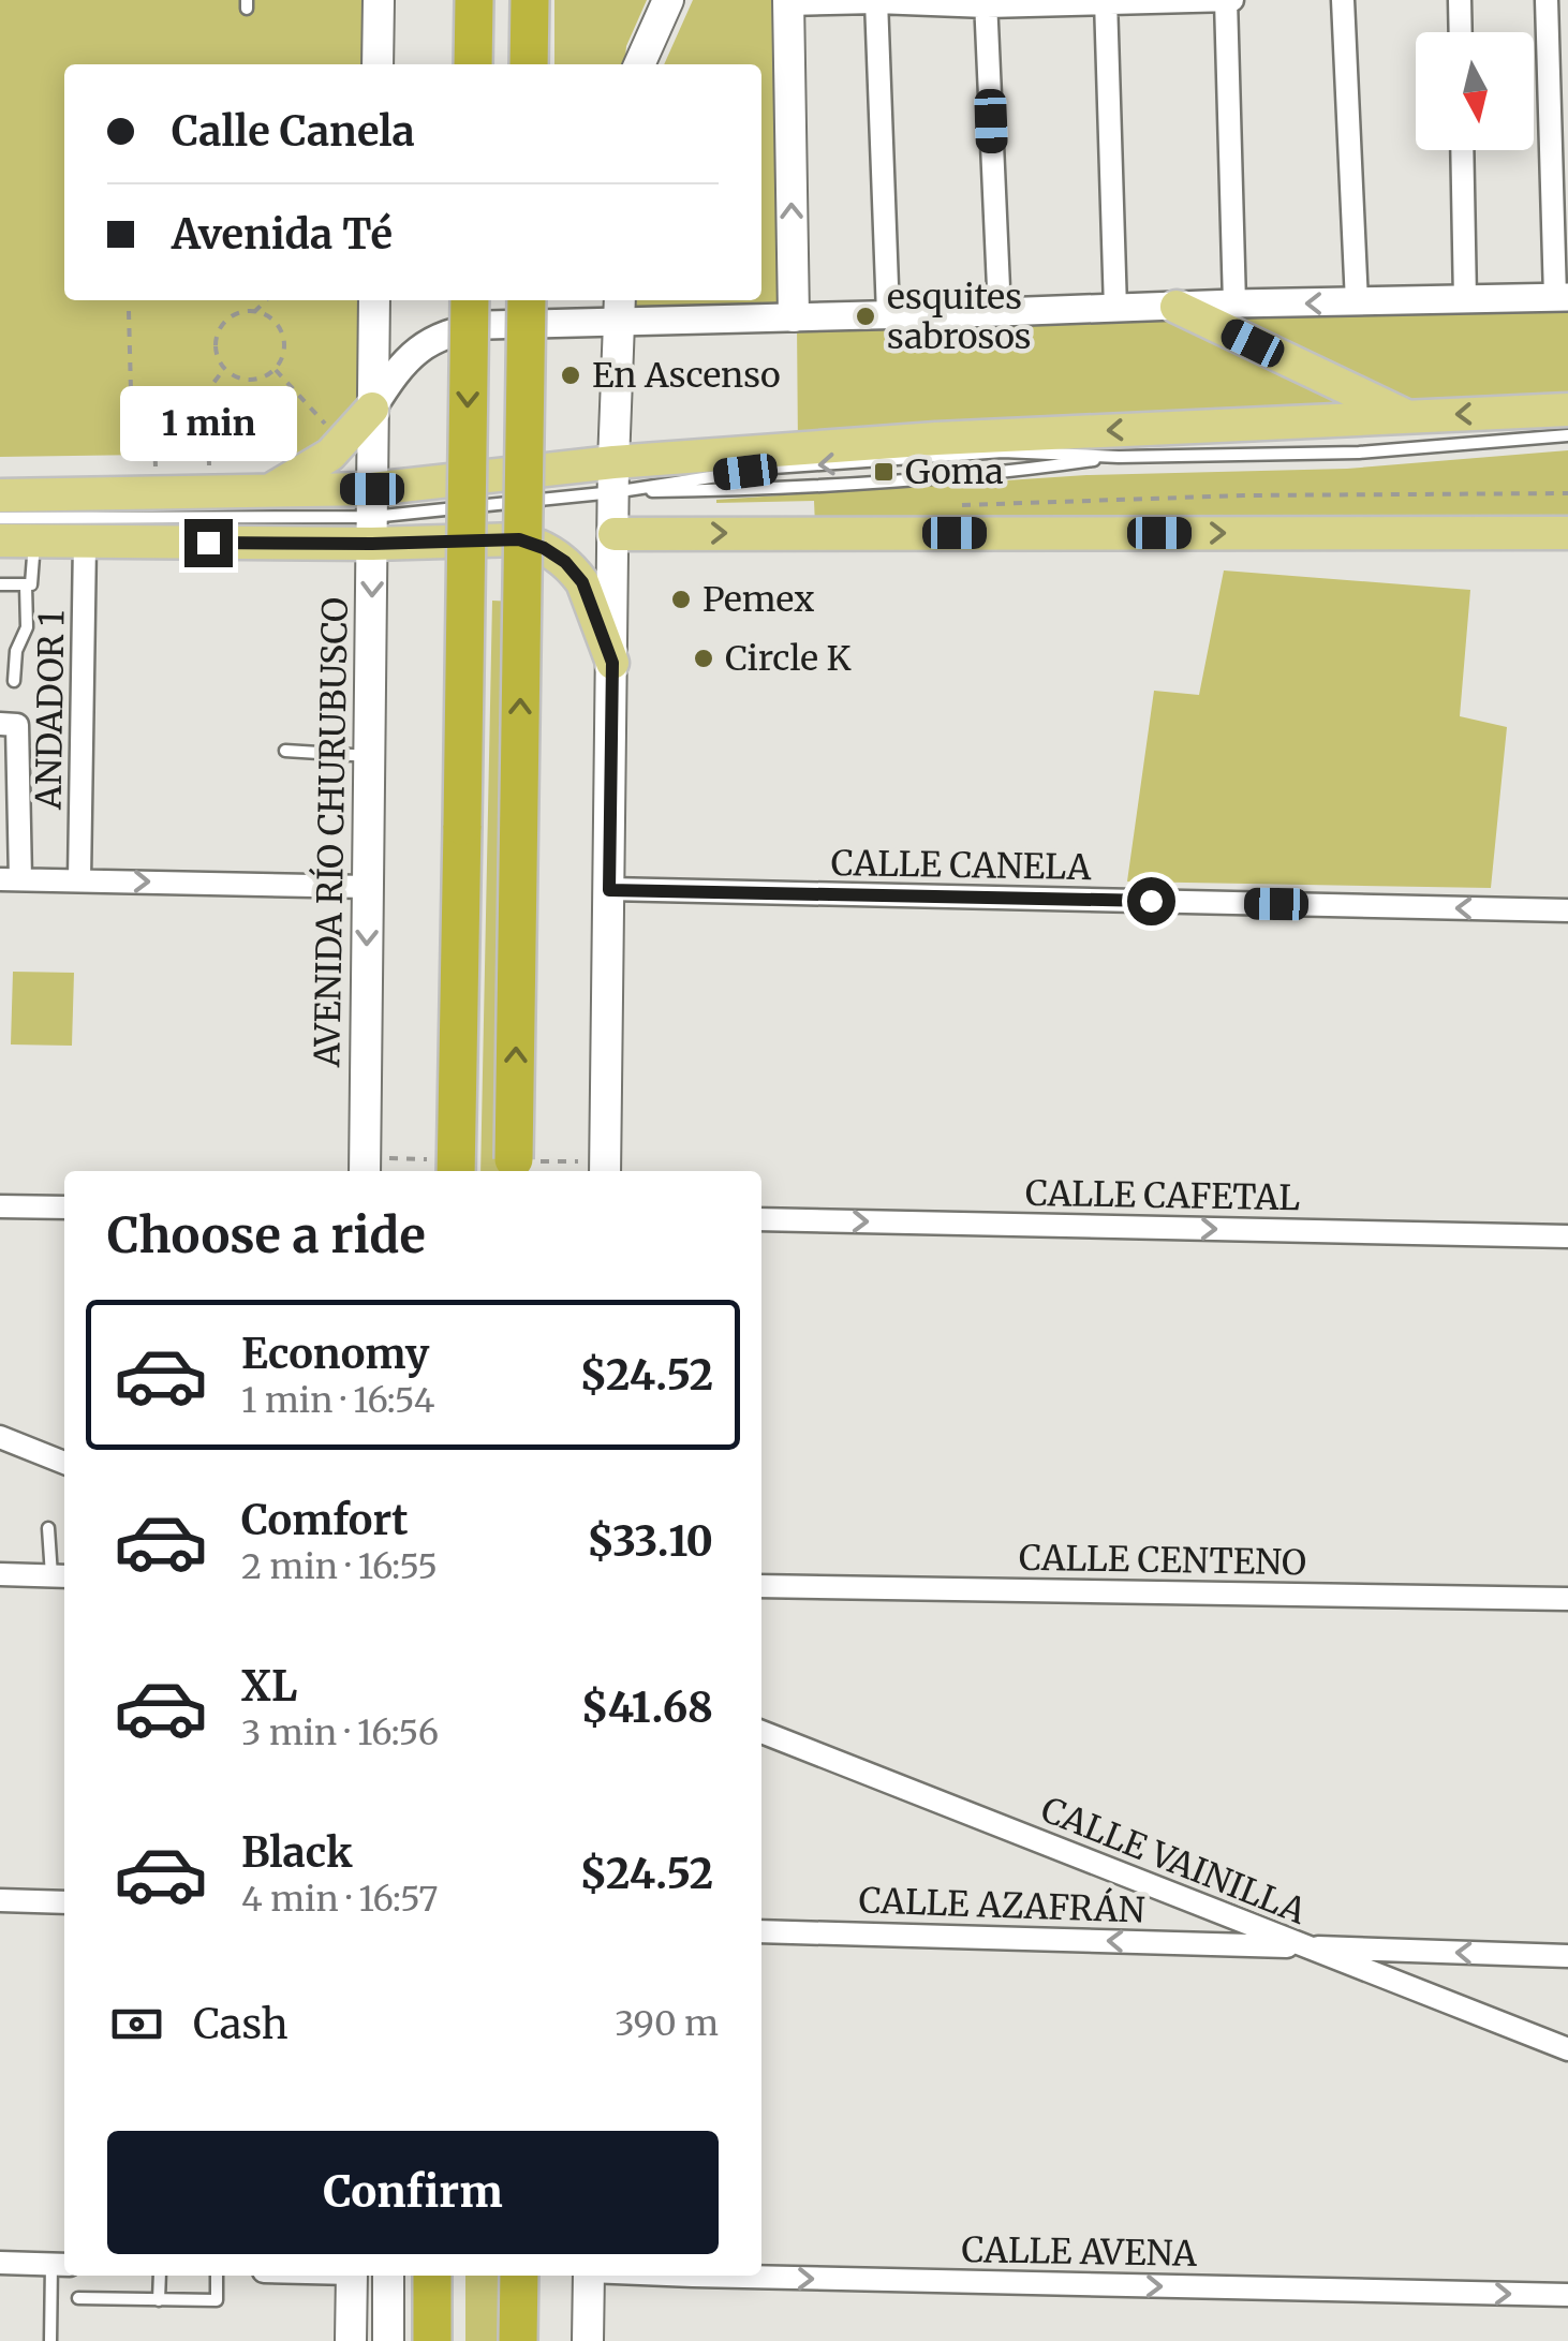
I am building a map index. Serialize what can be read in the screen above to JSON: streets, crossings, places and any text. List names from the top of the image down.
{
  "streets": {
    "main road": ["AVENIDA RÍO CHURUBUSCO"],
    "street": [
      "ANDADOR 1",
      "CALLE CANELA",
      "CALLE CAFETAL",
      "CALLE CENTENO",
      "CALLE VAINILLA",
      "CALLE AZAFRÁN",
      "CALLE AVENA"
    ]
  },
  "crossings": [
    ["CALLE VAINILLA", "CALLE AZAFRÁN"]
  ],
  "one_way": [
    "CALLE CANELA",
    "CALLE CAFETAL",
    "CALLE AZAFRÁN",
    "CALLE AVENA"
  ],
  "places": {
    "other": [
      "esquites sabrosos",
      "En Ascenso",
      "Pemex",
      "Circle K"
    ],
    "transit": ["Goma"]
  },
  "north": "bottom",
  "page": {
    "banner": ["Calle Canela", "Avenida Té"],
    "bubble": "1 min",
    "heading": "Choose a ride",
    "list": [
      {
        "name": "Economy",
        "note": "1 min · 16:54",
        "value": "$24.52"
      },
      {
        "name": "Comfort",
        "note": "2 min · 16:55",
        "value": "$33.10"
      },
      {
        "name": "XL",
        "note": "3 min · 16:56",
        "value": "$41.68"
      },
      {
        "name": "Black",
        "note": "4 min · 16:57",
        "value": "$24.52"
      }
    ],
    "pay": ["Cash", "390 m"],
    "buttons": "Confirm"
  }
}
